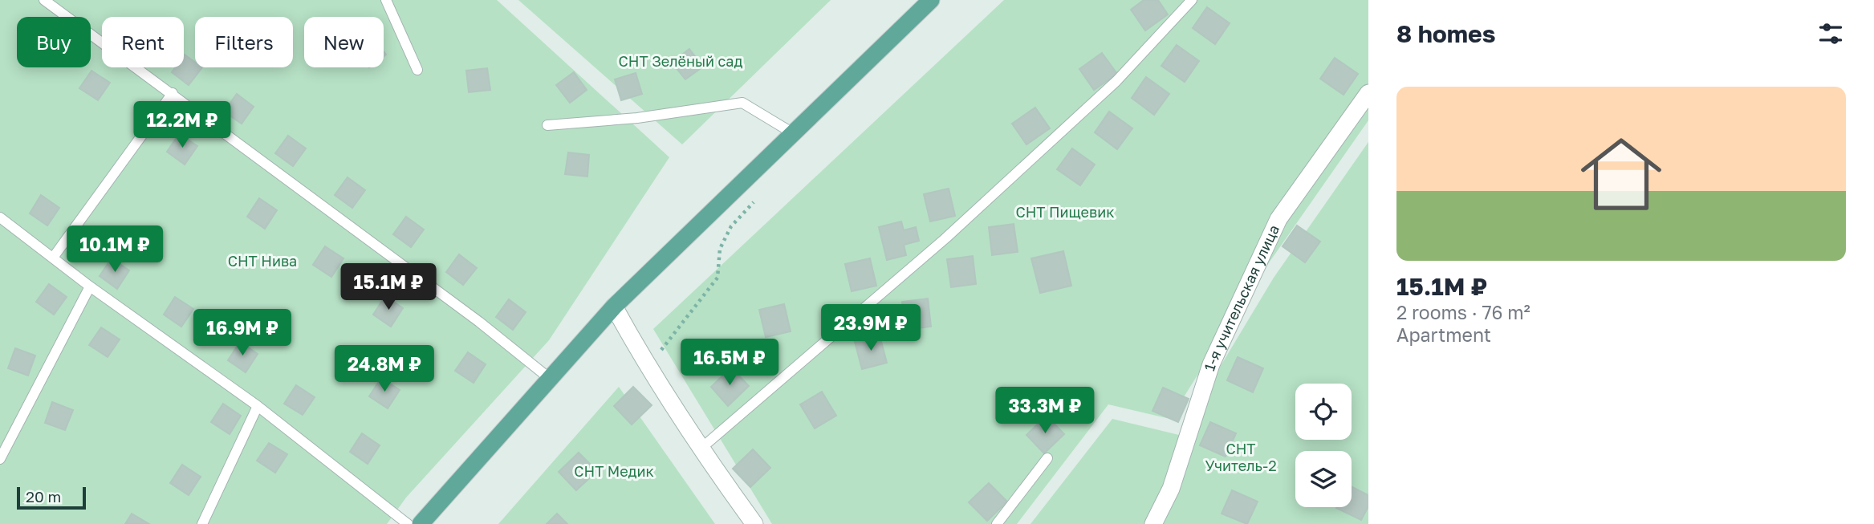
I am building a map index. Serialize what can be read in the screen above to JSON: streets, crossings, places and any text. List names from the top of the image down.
{
  "streets": {
    "street": ["1-я учительская улица"]
  },
  "parks": [
    "СНТ Зелёный сад",
    "СНТ Пищевик",
    "СНТ Нива",
    "СНТ Учитель-2",
    "СНТ Медик"
  ],
  "scale_bar": "20 m",
  "page": {
    "heading": "8 homes",
    "chip": [
      "Buy",
      "Rent",
      "Filters",
      "New"
    ],
    "list": [
      {
        "name": "15.1M ₽",
        "note": "2 rooms · 76 m² · Apartment"
      }
    ],
    "price": [
      "12.2M ₽",
      "10.1M ₽",
      "15.1M ₽",
      "23.9M ₽",
      "16.9M ₽",
      "16.5M ₽",
      "24.8M ₽",
      "33.3M ₽"
    ],
    "scale": "20 m"
  }
}
